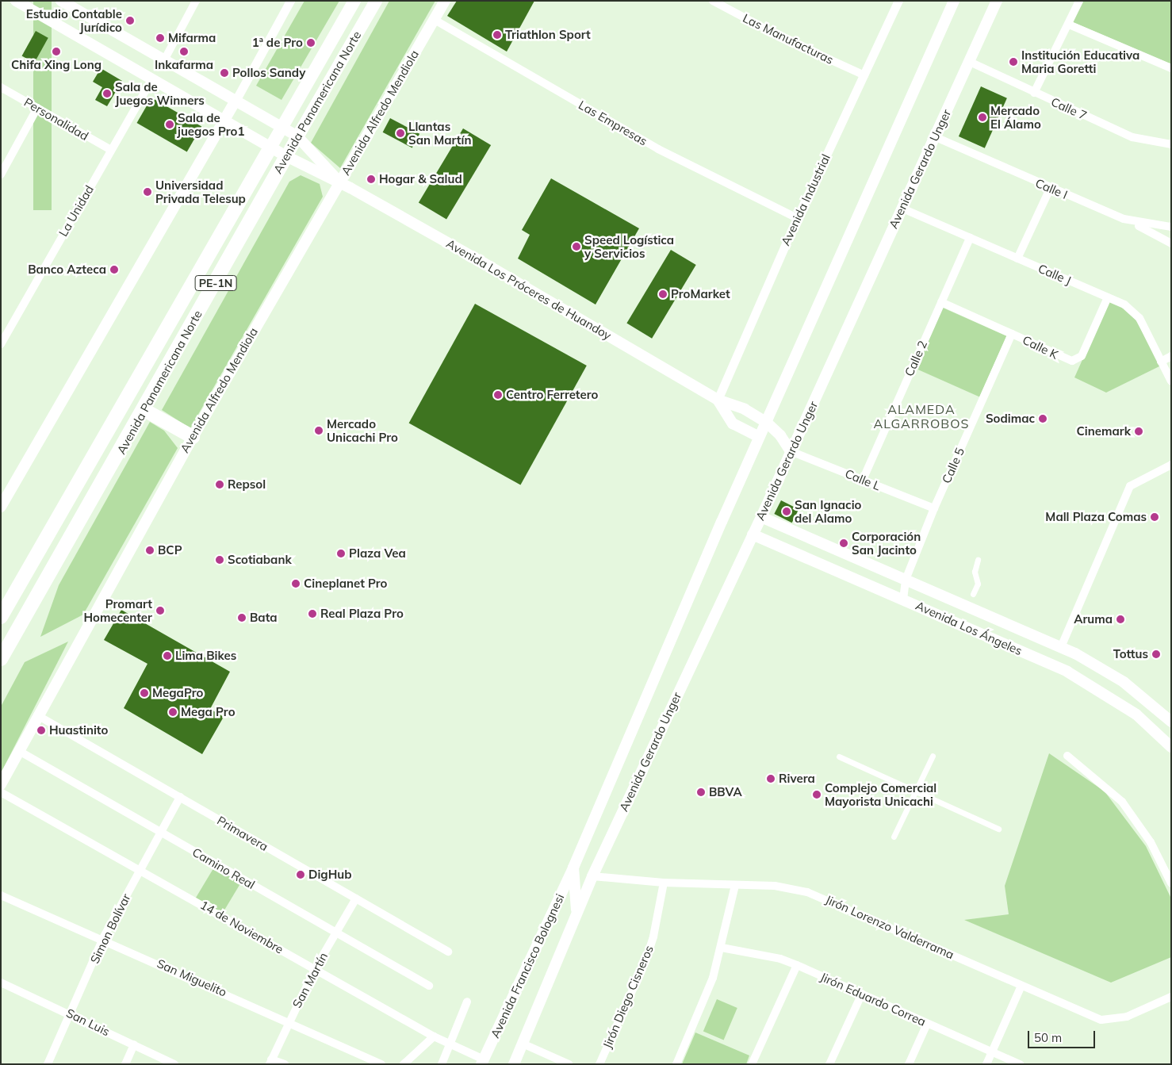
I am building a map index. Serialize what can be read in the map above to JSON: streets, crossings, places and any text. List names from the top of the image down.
{
  "streets": {
    "highway": ["Avenida Panamericana Norte", "PE-1N"],
    "main road": [
      "Avenida Alfredo Mendiola",
      "Avenida Gerardo Unger",
      "Avenida Los Próceres de Huandoy",
      "Avenida Los Ángeles",
      "Avenida Francisco Bolognesi"
    ],
    "street": [
      "Las Manufacturas",
      "Calle 7",
      "Personalidad",
      "Las Empresas",
      "Calle I",
      "Avenida Industrial",
      "La Unidad",
      "Calle J",
      "Calle K",
      "Calle 2",
      "Calle 5",
      "Calle L",
      "Primavera",
      "Camino Real",
      "14 de Noviembre",
      "Jirón Lorenzo Valderrama",
      "Simon Bolívar",
      "San Miguelito",
      "San Martín",
      "Jirón Diego Cisneros",
      "Jirón Eduardo Correa",
      "San Luis"
    ]
  },
  "crossings": [
    ["Las Manufacturas", "Avenida Industrial"],
    ["Avenida Panamericana Norte", "Avenida Los Próceres de Huandoy"],
    ["Calle 7", "Avenida Gerardo Unger"],
    ["Avenida Alfredo Mendiola", "Las Empresas"],
    ["Avenida Alfredo Mendiola", "Avenida Los Próceres de Huandoy"],
    ["Avenida Alfredo Mendiola", "Primavera"],
    ["Avenida Alfredo Mendiola", "Camino Real"],
    ["Personalidad", "La Unidad"],
    ["Las Empresas", "Avenida Industrial"],
    ["Avenida Gerardo Unger", "Calle I"],
    ["Avenida Gerardo Unger", "Calle J"],
    ["Avenida Gerardo Unger", "Avenida Los Próceres de Huandoy"],
    ["Avenida Gerardo Unger", "Calle L"],
    ["Avenida Gerardo Unger", "Avenida Los Ángeles"],
    ["Avenida Gerardo Unger", "Jirón Lorenzo Valderrama"],
    ["Avenida Gerardo Unger", "Avenida Francisco Bolognesi"],
    ["Avenida Industrial", "Avenida Los Próceres de Huandoy"],
    ["La Unidad", "Avenida Los Próceres de Huandoy"],
    ["Calle J", "Calle K"],
    ["Calle J", "Calle 2"],
    ["Avenida Los Próceres de Huandoy", "Calle L"],
    ["Calle K", "Calle 2"],
    ["Calle K", "Calle 5"],
    ["Calle 2", "Calle L"],
    ["Calle 5", "Calle L"],
    ["Calle 5", "Avenida Los Ángeles"],
    ["Primavera", "Simon Bolívar"],
    ["Primavera", "San Martín"],
    ["Camino Real", "Simon Bolívar"],
    ["Camino Real", "San Martín"],
    ["14 de Noviembre", "Simon Bolívar"],
    ["14 de Noviembre", "Avenida Francisco Bolognesi"],
    ["14 de Noviembre", "San Martín"],
    ["Jirón Lorenzo Valderrama", "Jirón Diego Cisneros"],
    ["Simon Bolívar", "San Miguelito"],
    ["Simon Bolívar", "San Luis"],
    ["San Miguelito", "San Martín"]
  ],
  "districts": ["ALAMEDA ALGARROBOS"],
  "places": [
    "Estudio Contable Jurídico",
    "Triathlon Sport",
    "Mifarma",
    "1ª de Pro",
    "Chifa Xing Long",
    "Inkafarma",
    "Institución Educativa Maria Goretti",
    "Pollos Sandy",
    "Sala de Juegos Winners",
    "Mercado El Álamo",
    "Sala de juegos Pro1",
    "Llantas San Martín",
    "Hogar & Salud",
    "Universidad Privada Telesup",
    "Speed Logística y Servicios",
    "Banco Azteca",
    "ProMarket",
    "Centro Ferretero",
    "Sodimac",
    "Mercado Unicachi Pro",
    "Cinemark",
    "Repsol",
    "San Ignacio del Alamo",
    "Mall Plaza Comas",
    "Corporación San Jacinto",
    "BCP",
    "Plaza Vea",
    "Scotiabank",
    "Cineplanet Pro",
    "Promart Homecenter",
    "Real Plaza Pro",
    "Bata",
    "Aruma",
    "Tottus",
    "Lima Bikes",
    "MegaPro",
    "Mega Pro",
    "Huastinito",
    "Rivera",
    "BBVA",
    "Complejo Comercial Mayorista Unicachi",
    "DigHub"
  ],
  "scale_bar": "50 m"
}
